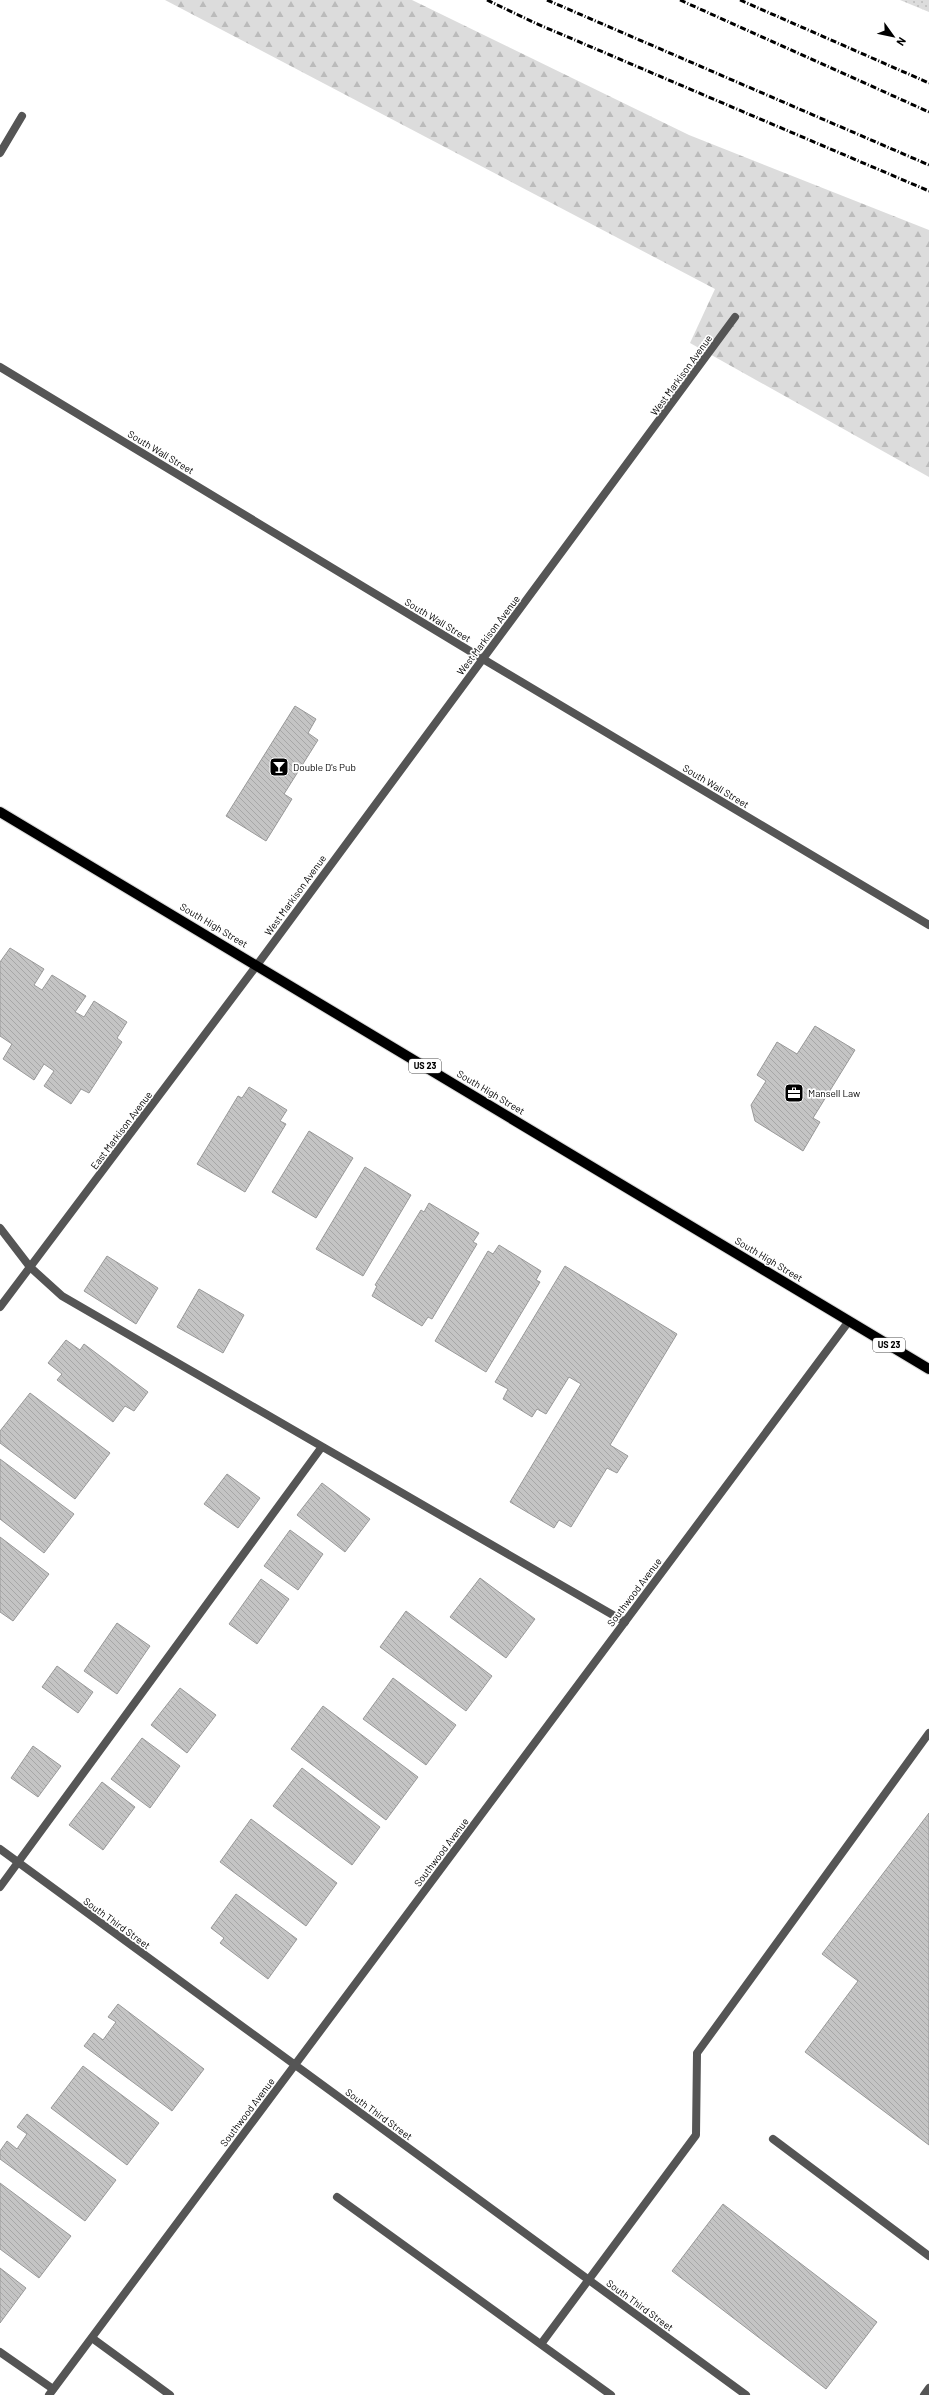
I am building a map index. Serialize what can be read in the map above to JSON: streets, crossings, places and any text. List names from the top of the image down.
{
  "streets": {
    "main road": ["South High Street", "US 23"],
    "street": [
      "West Markison Avenue",
      "South Wall Street",
      "East Markison Avenue",
      "Southwood Avenue",
      "South Third Street"
    ]
  },
  "crossings": [
    ["West Markison Avenue", "South Wall Street"],
    ["West Markison Avenue", "South High Street"],
    ["West Markison Avenue", "East Markison Avenue"],
    ["South High Street", "East Markison Avenue"],
    ["South High Street", "Southwood Avenue"],
    ["Southwood Avenue", "South Third Street"]
  ],
  "places": {
    "bar": ["Double D's Pub"],
    "office": ["Mansell Law"]
  },
  "north": "bottom right"
}
